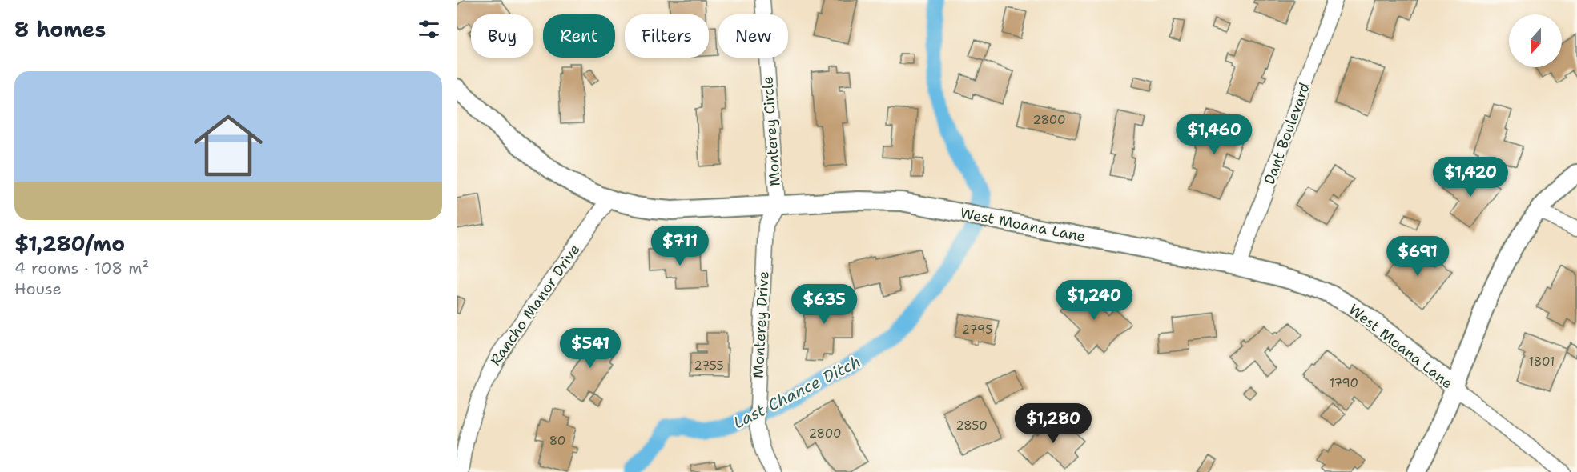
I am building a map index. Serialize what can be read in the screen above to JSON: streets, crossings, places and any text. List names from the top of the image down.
{
  "streets": {
    "street": [
      "Monterey Circle",
      "Dant Boulevard",
      "West Moana Lane",
      "Rancho Manor Drive",
      "Monterey Drive"
    ]
  },
  "crossings": [
    ["Monterey Circle", "West Moana Lane"],
    ["Monterey Circle", "Monterey Drive"],
    ["Dant Boulevard", "West Moana Lane"],
    ["West Moana Lane", "Rancho Manor Drive"],
    ["West Moana Lane", "Monterey Drive"]
  ],
  "water": ["Last Chance Ditch"],
  "house_numbers": [
    "2800",
    "2795",
    "1801",
    "2755",
    "1790",
    "2850",
    "2800",
    "80"
  ],
  "north": "bottom",
  "page": {
    "heading": "8 homes",
    "chip": [
      "Buy",
      "Rent",
      "Filters",
      "New"
    ],
    "list": [
      {
        "name": "$1,280/mo",
        "note": "4 rooms · 108 m² · House"
      }
    ],
    "price": [
      "$1,460",
      "$1,420",
      "$711",
      "$691",
      "$1,240",
      "$635",
      "$541",
      "$1,280"
    ]
  }
}
